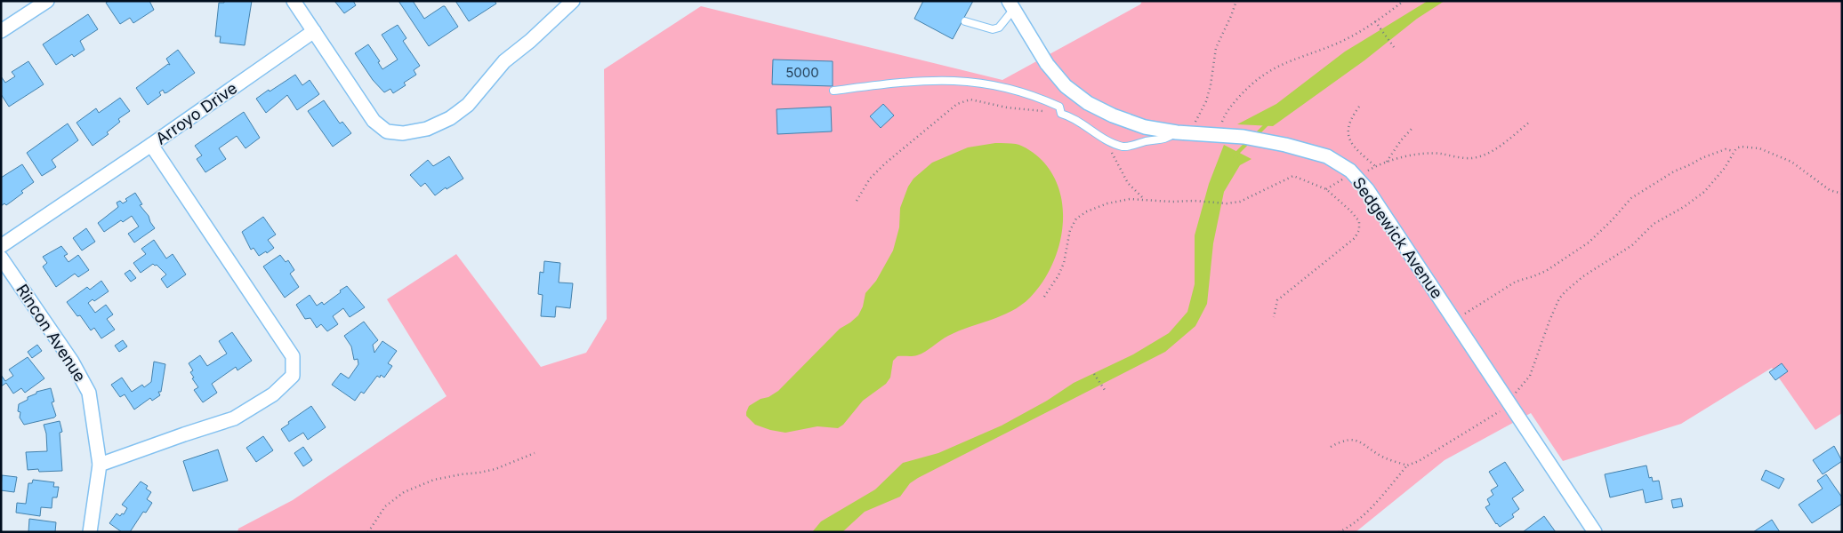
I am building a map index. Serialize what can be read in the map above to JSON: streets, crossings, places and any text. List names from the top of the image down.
{
  "streets": {
    "street": ["Arroyo Drive", "Sedgewick Avenue", "Rincon Avenue"]
  },
  "crossings": [
    ["Arroyo Drive", "Rincon Avenue"]
  ],
  "house_numbers": ["5000"]
}
